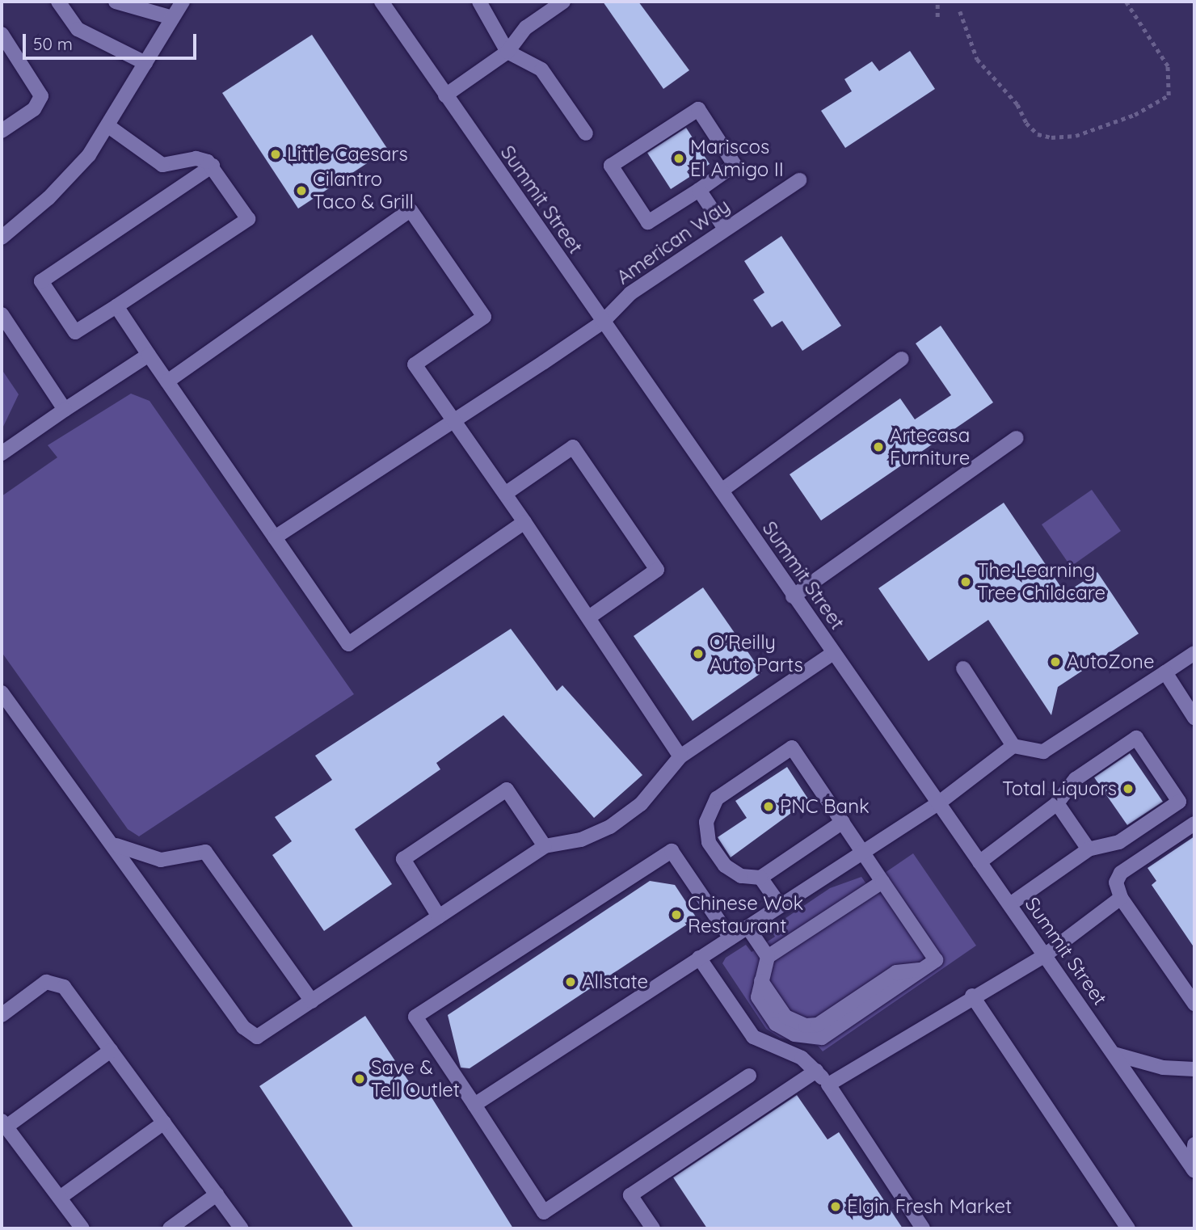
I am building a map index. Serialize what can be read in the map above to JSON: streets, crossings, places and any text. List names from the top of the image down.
{
  "streets": {
    "main road": ["Summit Street", "American Way"]
  },
  "crossings": [
    ["Summit Street", "American Way"]
  ],
  "places": [
    "Little Caesars",
    "Mariscos El Amigo II",
    "Cilantro Taco & Grill",
    "Artecasa Furniture",
    "The Learning Tree Childcare",
    "O'Reilly Auto Parts",
    "AutoZone",
    "Total Liquors",
    "PNC Bank",
    "Chinese Wok Restaurant",
    "Allstate",
    "Save & Tell Outlet",
    "Elgin Fresh Market"
  ],
  "scale_bar": "50 m"
}
